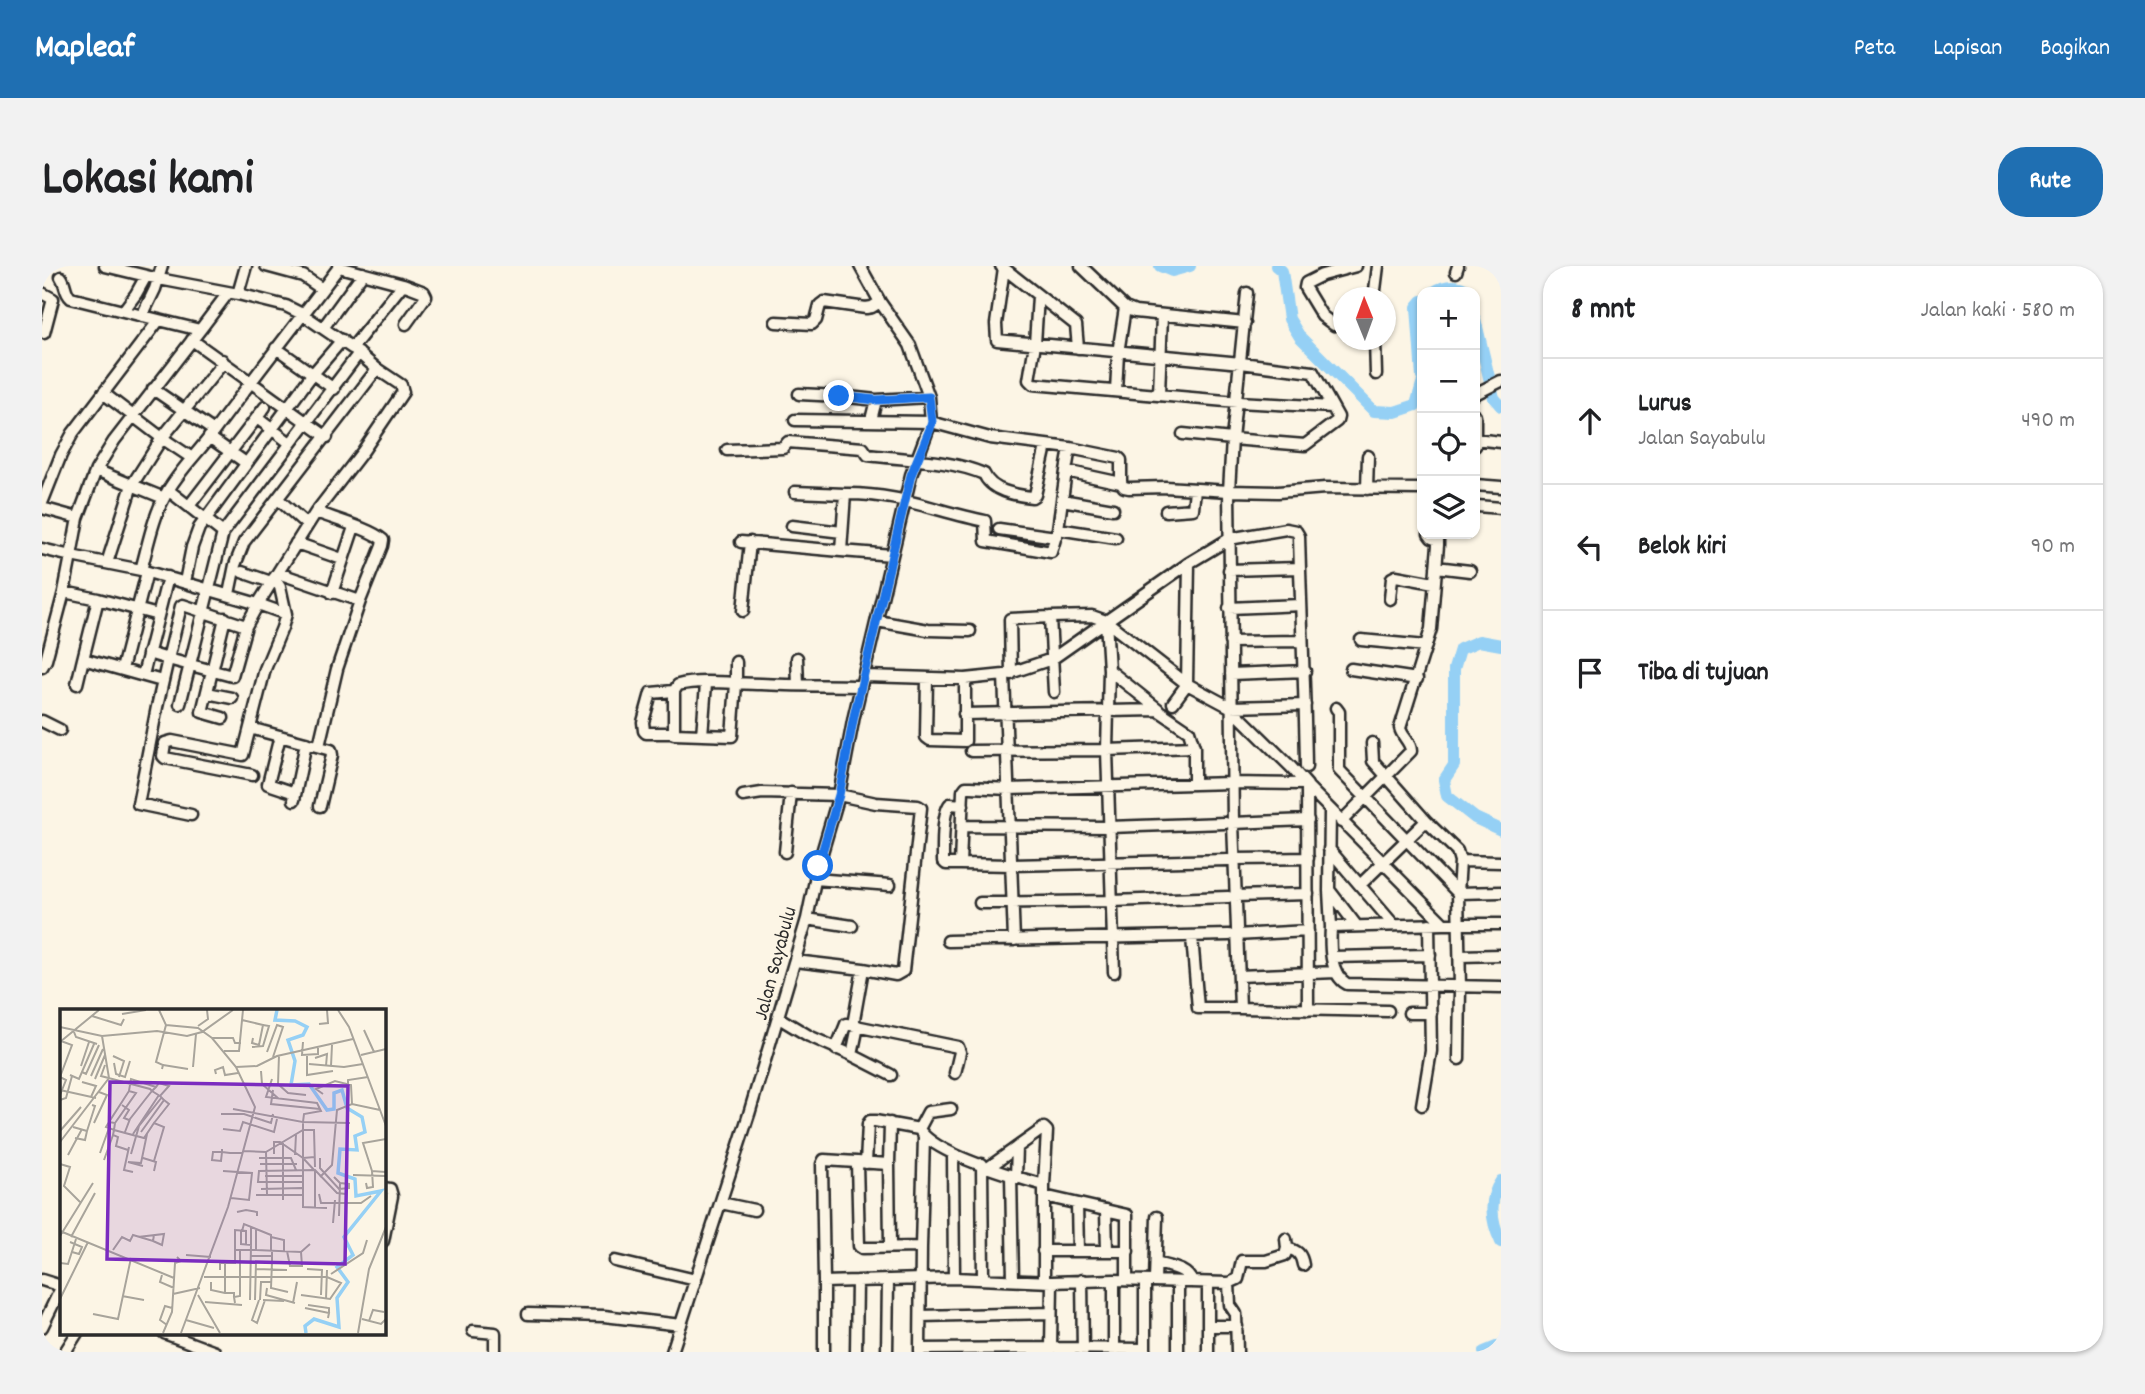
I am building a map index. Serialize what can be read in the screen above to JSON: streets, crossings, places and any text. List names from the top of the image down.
{
  "streets": {
    "street": ["Jalan Sayabulu"]
  },
  "north": "top",
  "page": {
    "header": "Mapleaf",
    "nav": ["Peta", "Lapisan", "Bagikan"],
    "title": "Lokasi kami",
    "buttons": "Rute",
    "heading": ["8 mnt", "Jalan kaki · 580 m"],
    "map_buttons": ["+", "−"],
    "list": [
      ["Lurus", "Jalan Sayabulu", "490 m"],
      ["Belok kiri", "90 m"],
      "Tiba di tujuan"
    ]
  }
}
